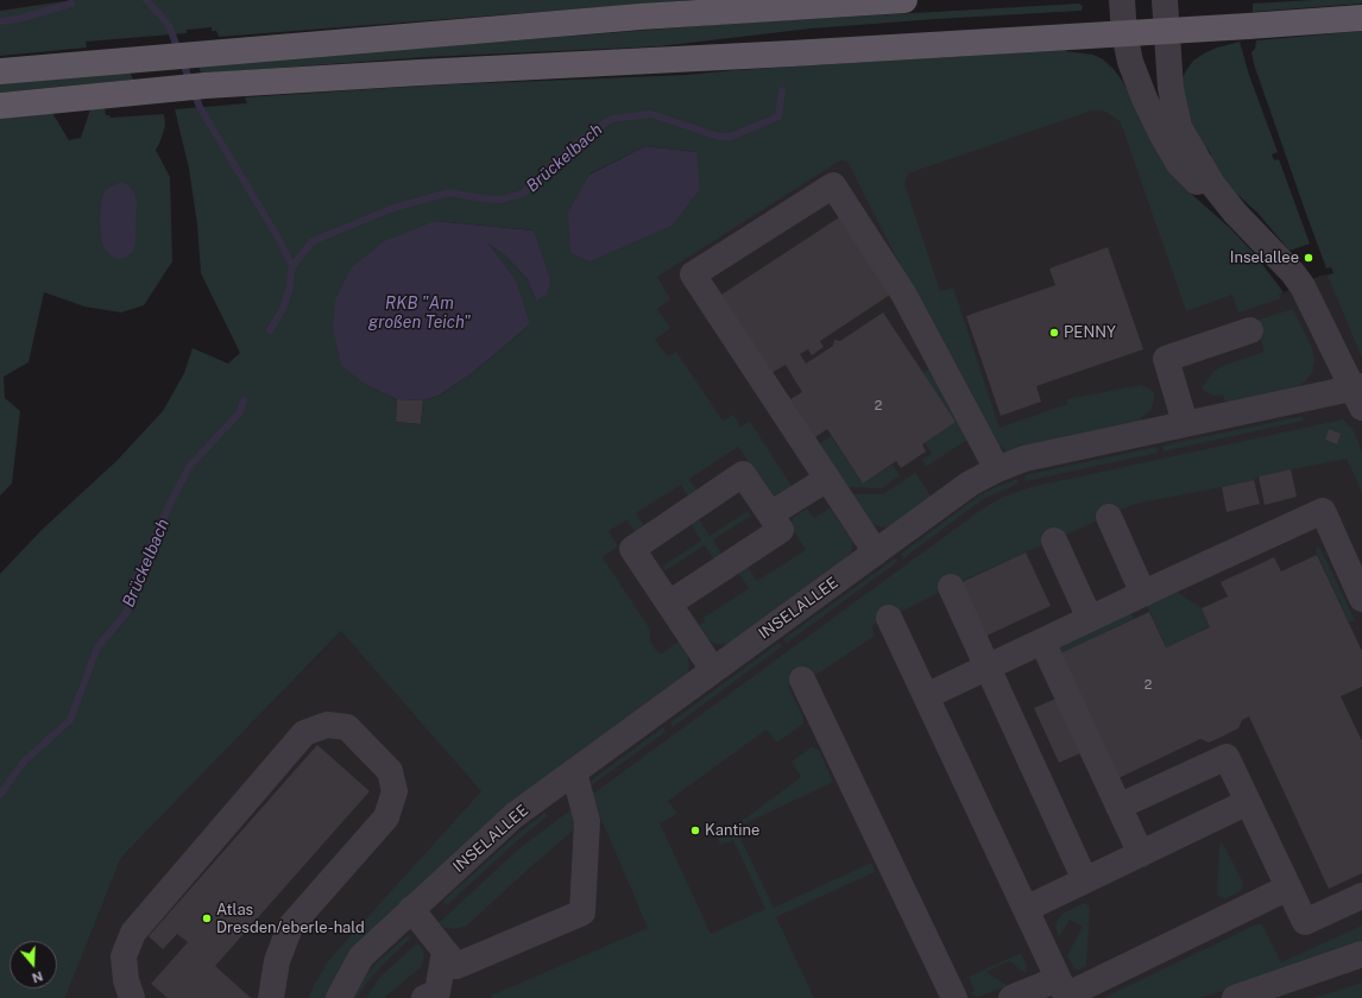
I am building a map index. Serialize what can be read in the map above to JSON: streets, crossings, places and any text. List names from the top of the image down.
{
  "streets": {
    "street": ["INSELALLEE"]
  },
  "water": ["Brückelbach", "RKB \"Am großen Teich\""],
  "places": [
    "Inselallee",
    "PENNY",
    "Kantine",
    "Atlas Dresden/eberle-hald"
  ],
  "house_numbers": ["2", "2"],
  "north": "bottom"
}
